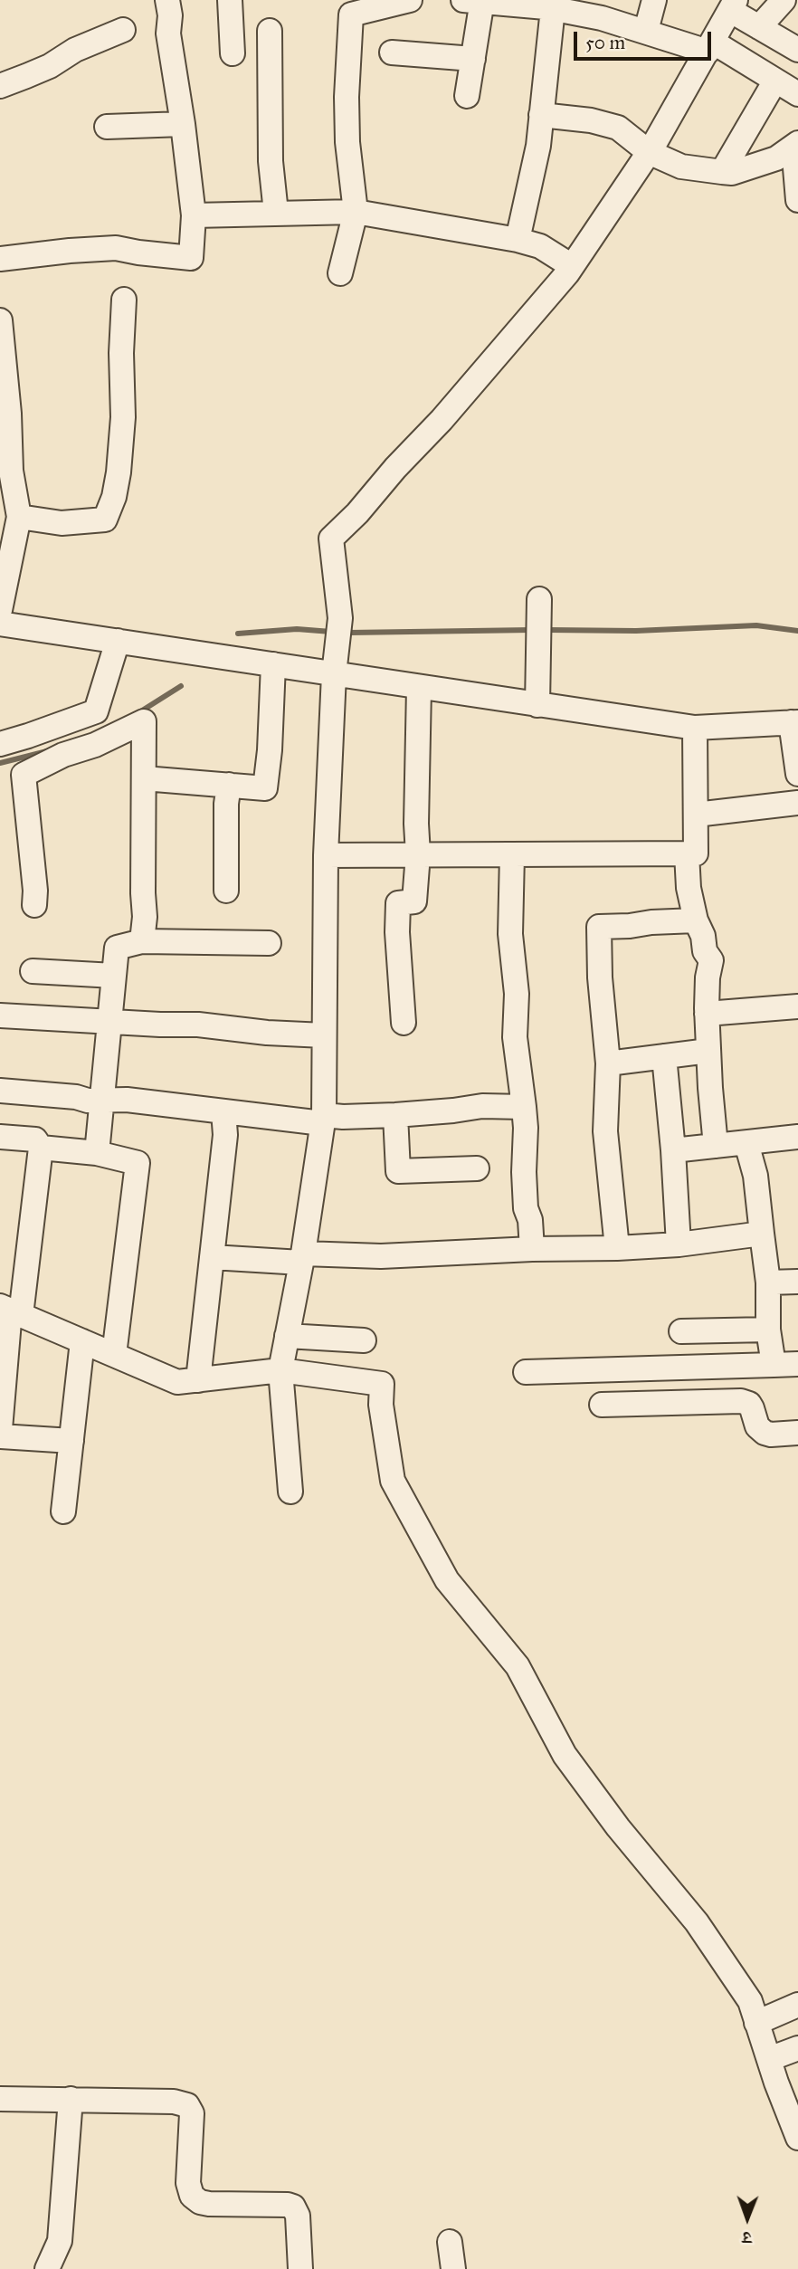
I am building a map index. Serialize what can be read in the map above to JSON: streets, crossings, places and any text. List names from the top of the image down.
{
  "scale_bar": "50 m",
  "north": "bottom"
}
